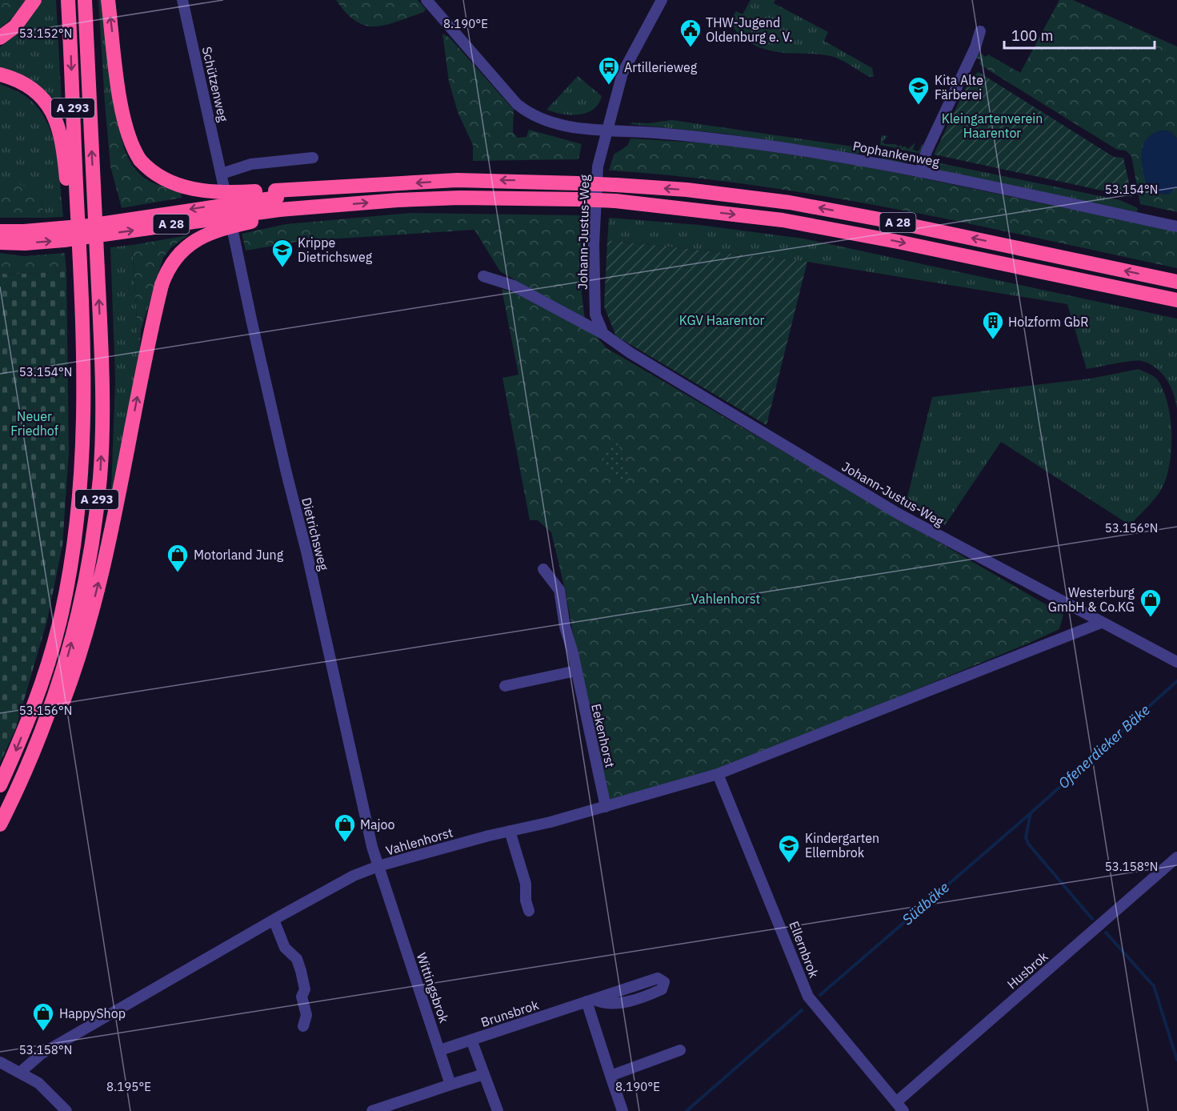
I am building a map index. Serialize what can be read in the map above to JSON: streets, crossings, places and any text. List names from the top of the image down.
{
  "streets": {
    "highway": ["A 293", "A 28"],
    "street": [
      "Schützenweg",
      "Pophankenweg",
      "Johann-Justus-Weg",
      "Dietrichsweg",
      "Eekenhorst",
      "Vahlenhorst",
      "Ellernbrok",
      "Husbrok",
      "Wittingsbrok",
      "Brunsbrok"
    ]
  },
  "crossings": [
    ["Schützenweg", "Dietrichsweg"],
    ["A 293", "A 28"],
    ["Pophankenweg", "Johann-Justus-Weg"],
    ["Johann-Justus-Weg", "Vahlenhorst"],
    ["Dietrichsweg", "Vahlenhorst"],
    ["Dietrichsweg", "Wittingsbrok"],
    ["Eekenhorst", "Vahlenhorst"],
    ["Vahlenhorst", "Ellernbrok"],
    ["Vahlenhorst", "Wittingsbrok"],
    ["Ellernbrok", "Husbrok"],
    ["Wittingsbrok", "Brunsbrok"]
  ],
  "water": ["Ofenerdieker Bäke", "Südbäke"],
  "parks": [
    "Kleingartenverein Haarentor",
    "KGV Haarentor",
    "Neuer Friedhof",
    "Vahlenhorst"
  ],
  "places": {
    "public building": ["THW-Jugend Oldenburg e. V."],
    "bus stop": ["Artillerieweg"],
    "school or university": ["Kita Alte Färberei", "Krippe Dietrichsweg", "Kindergarten Ellernbrok"],
    "building": ["Holzform GbR"],
    "shop": [
      "Motorland Jung",
      "Westerburg GmbH & Co.KG",
      "Majoo",
      "HappyShop"
    ]
  },
  "scale_bar": "100 m",
  "coordinates": [
    "8.190°E",
    "53.152°N",
    "53.154°N",
    "53.156°N",
    "53.158°N",
    "8.195°E"
  ]
}
